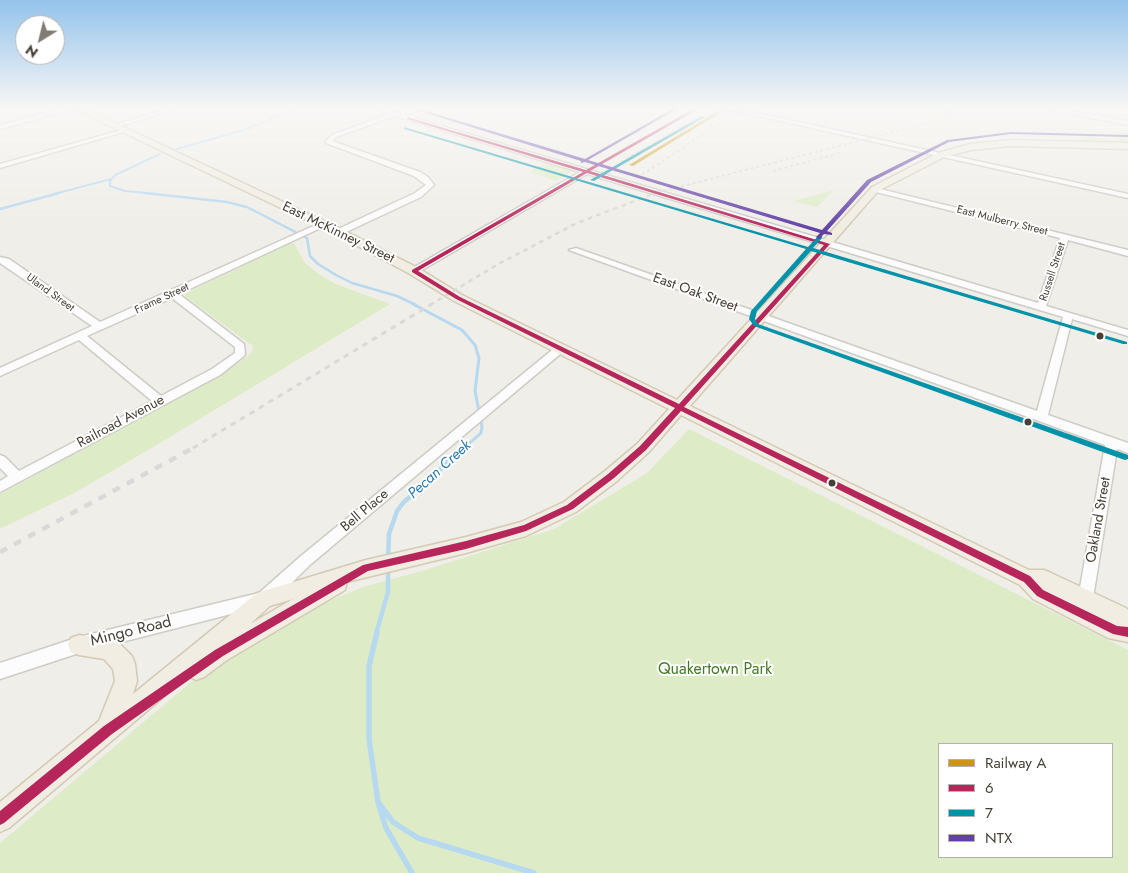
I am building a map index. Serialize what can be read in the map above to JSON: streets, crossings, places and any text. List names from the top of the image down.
{
  "streets": {
    "main road": ["East McKinney Street"],
    "street": [
      "East Mulberry Street",
      "Russell Street",
      "Uland Street",
      "East Oak Street",
      "Frame Street",
      "Railroad Avenue",
      "Bell Place",
      "Oakland Street",
      "Mingo Road"
    ]
  },
  "crossings": [
    ["East Mulberry Street", "Russell Street"],
    ["East McKinney Street", "Frame Street"],
    ["East McKinney Street", "Bell Place"],
    ["East McKinney Street", "Oakland Street"],
    ["Uland Street", "Frame Street"],
    ["East Oak Street", "Oakland Street"],
    ["Frame Street", "Railroad Avenue"],
    ["Bell Place", "Mingo Road"]
  ],
  "water": ["Pecan Creek"],
  "parks": ["Quakertown Park"],
  "lines": [
    "rail line A",
    "transit line 6",
    "transit line 7",
    "transit line NTX"
  ],
  "legend": [
    "Railway A",
    "6",
    "7",
    "NTX"
  ],
  "north": "bottom left"
}
